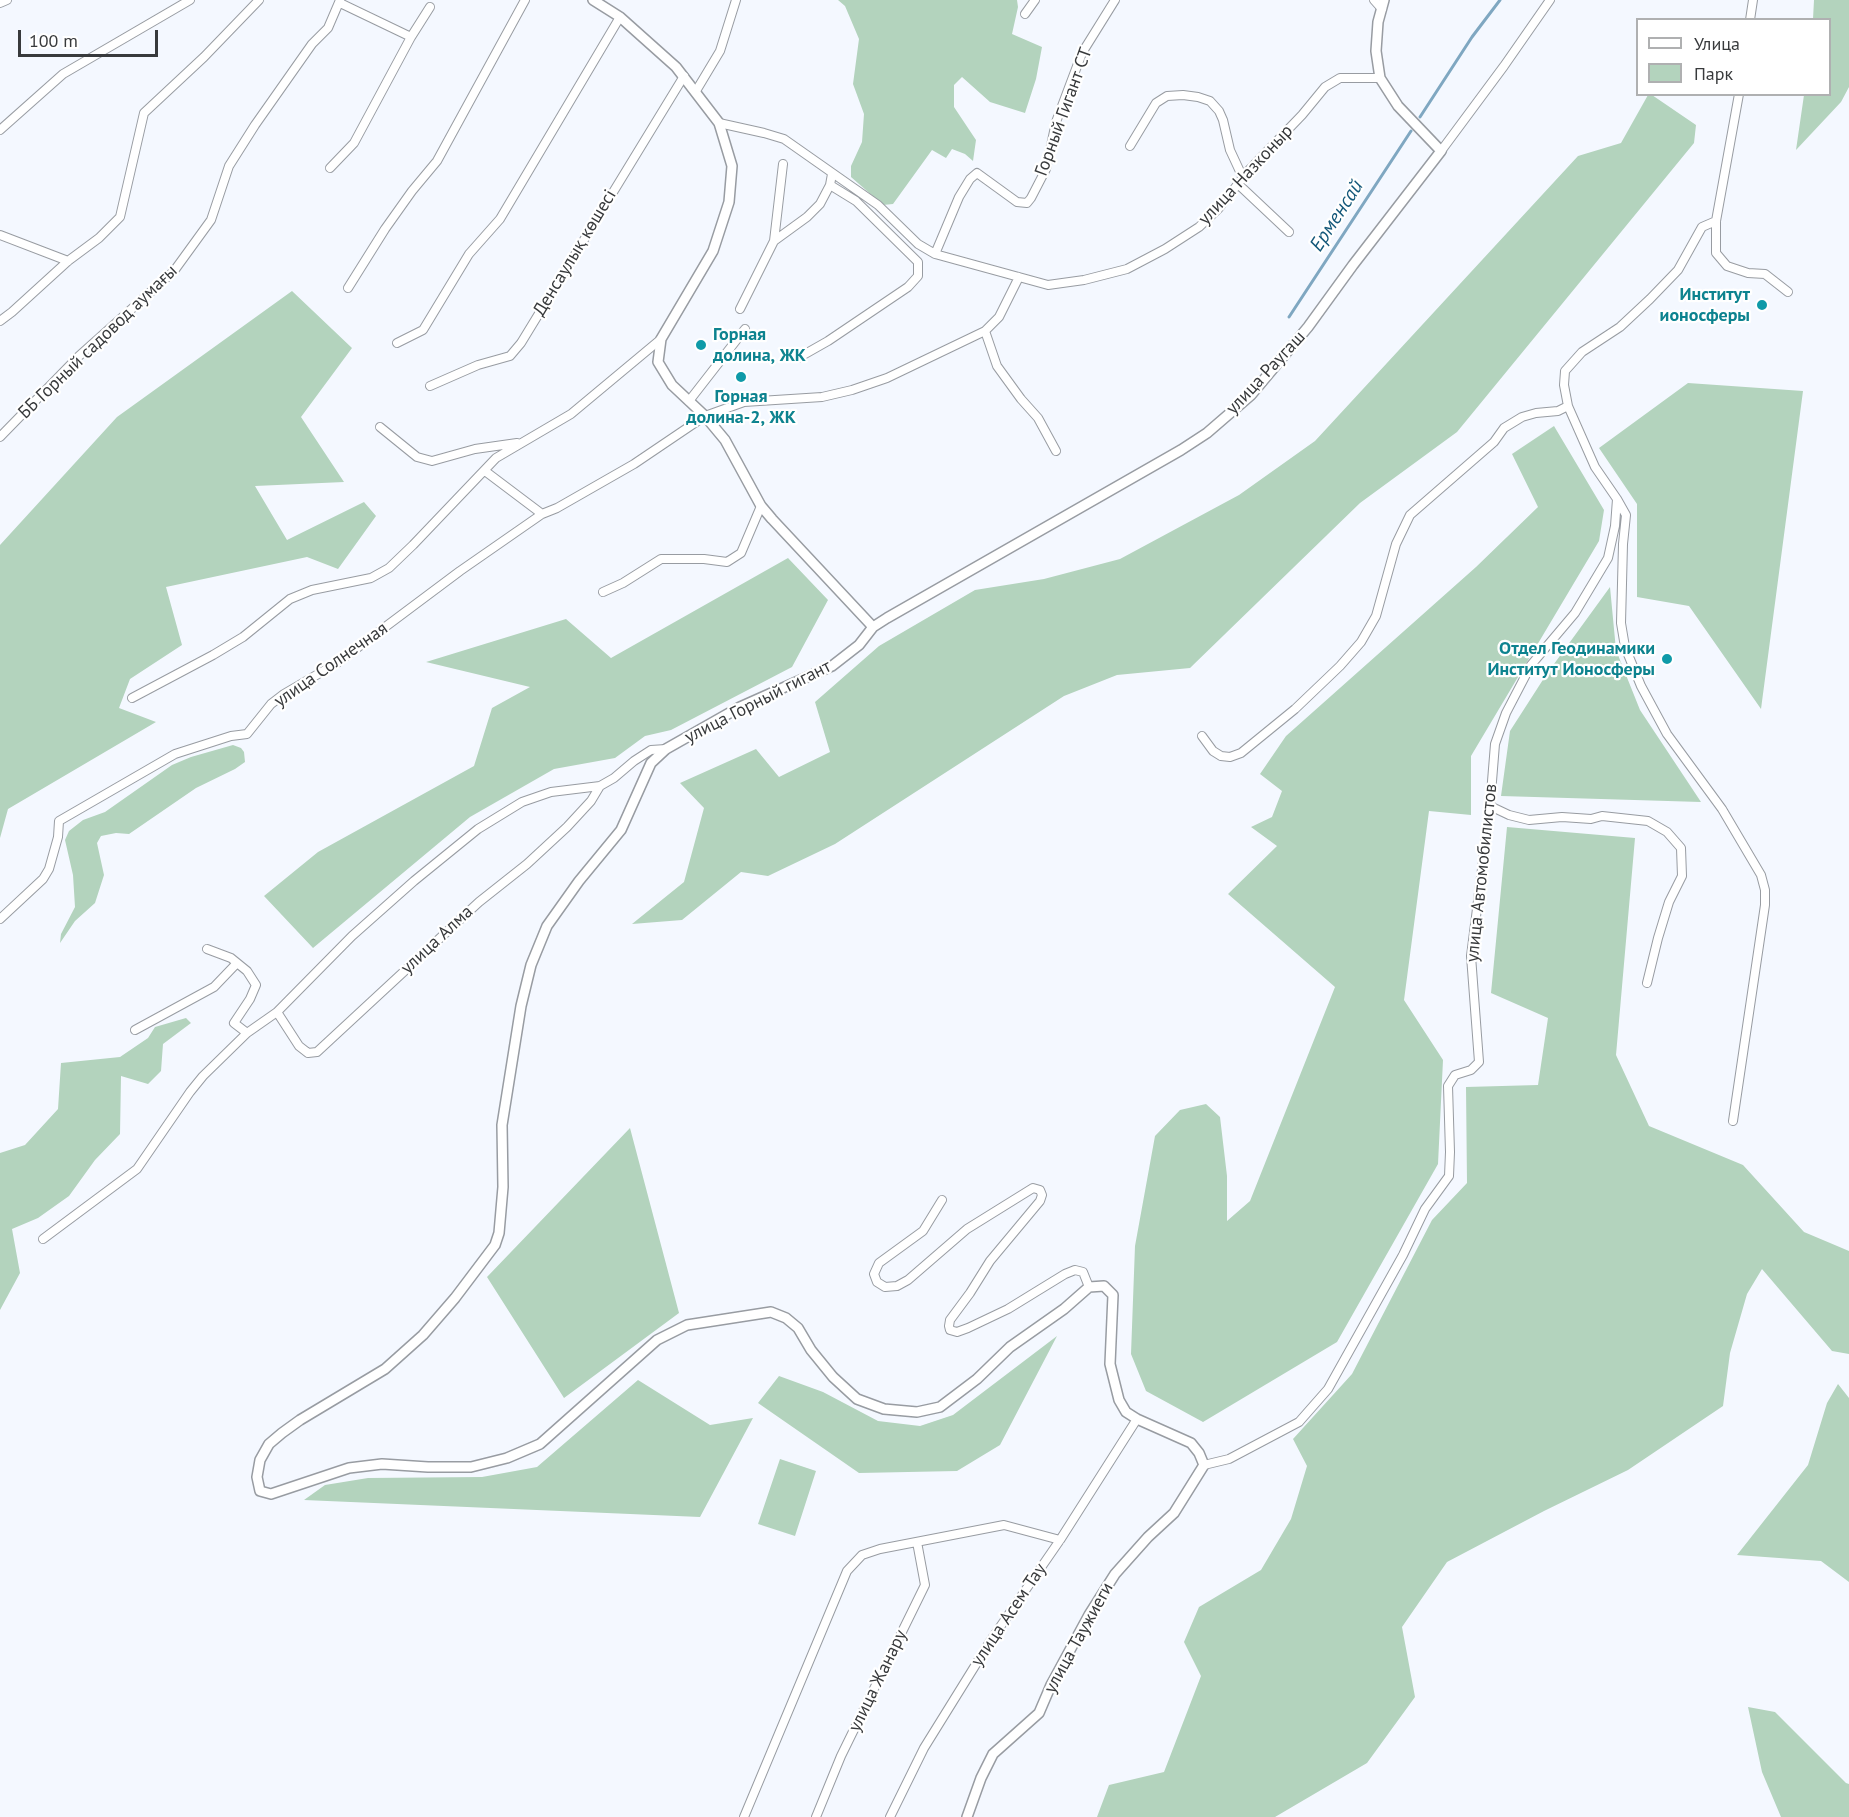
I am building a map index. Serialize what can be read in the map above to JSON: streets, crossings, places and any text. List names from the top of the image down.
{
  "streets": {
    "street": [
      "Горный Гигант СТ",
      "улица Назконыр",
      "Денсаулық көшесі",
      "ББ Горный садовод аумағы",
      "улица Раугаш",
      "улица Солнечная",
      "улица Горный гигант",
      "улица Автомобилистов",
      "улица Алма",
      "улица Асем Тау",
      "улица Таужиеги",
      "улица Жанару"
    ]
  },
  "crossings": [
    ["Горный Гигант СТ", "улица Назконыр"],
    ["улица Раугаш", "улица Горный гигант"],
    ["улица Автомобилистов", "улица Таужиеги"]
  ],
  "water": ["Ерменсай"],
  "places": [
    "Институт ионосферы",
    "Горная долина, ЖК",
    "Горная долина-2, ЖК",
    "Отдел Геодинамики Институт Ионосферы"
  ],
  "legend": ["Улица", "Парк"],
  "scale_bar": "100 m"
}
